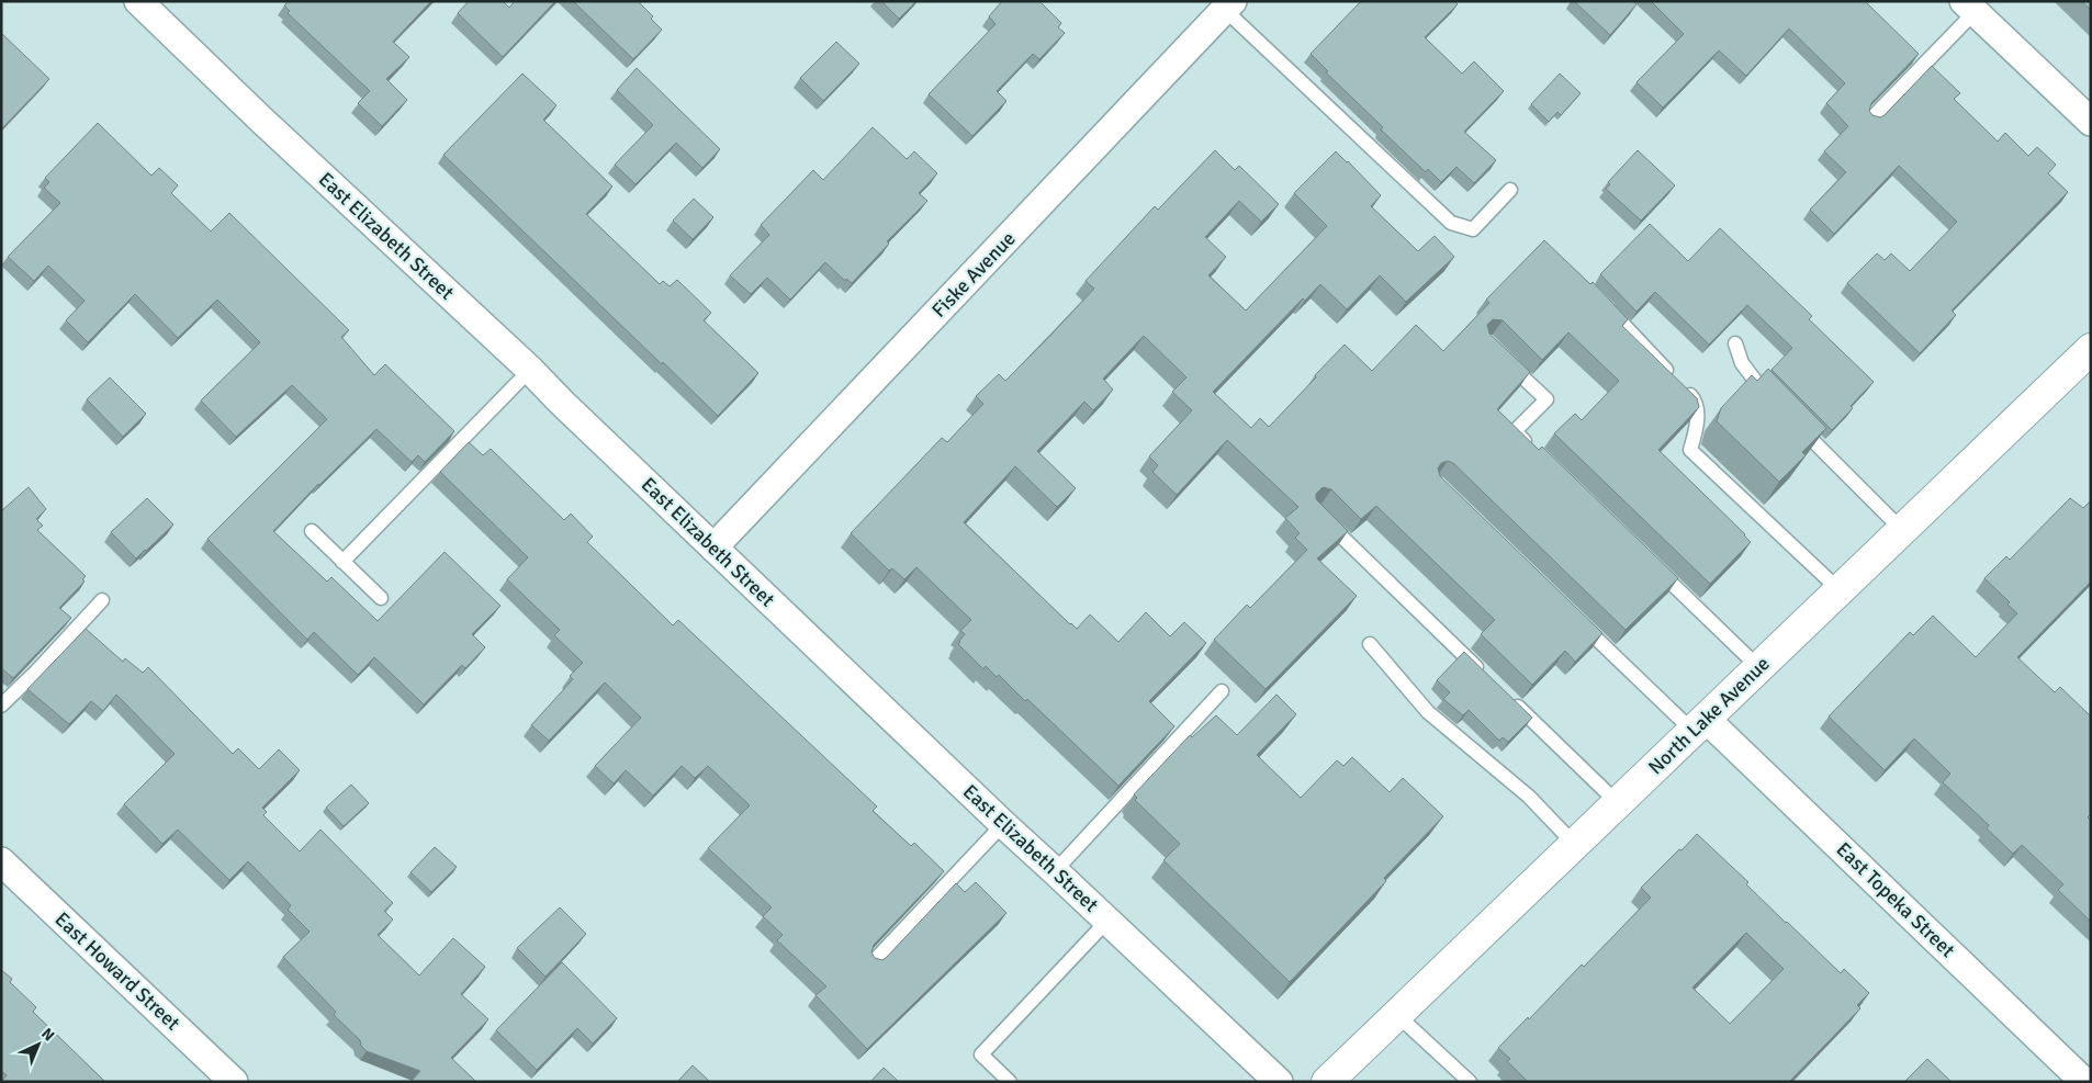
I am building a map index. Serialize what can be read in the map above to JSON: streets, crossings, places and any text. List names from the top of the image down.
{
  "streets": {
    "main road": ["North Lake Avenue"],
    "street": [
      "East Elizabeth Street",
      "Fiske Avenue",
      "East Topeka Street",
      "East Howard Street"
    ]
  },
  "crossings": [
    ["East Elizabeth Street", "Fiske Avenue"],
    ["North Lake Avenue", "East Topeka Street"]
  ],
  "north": "top right"
}
